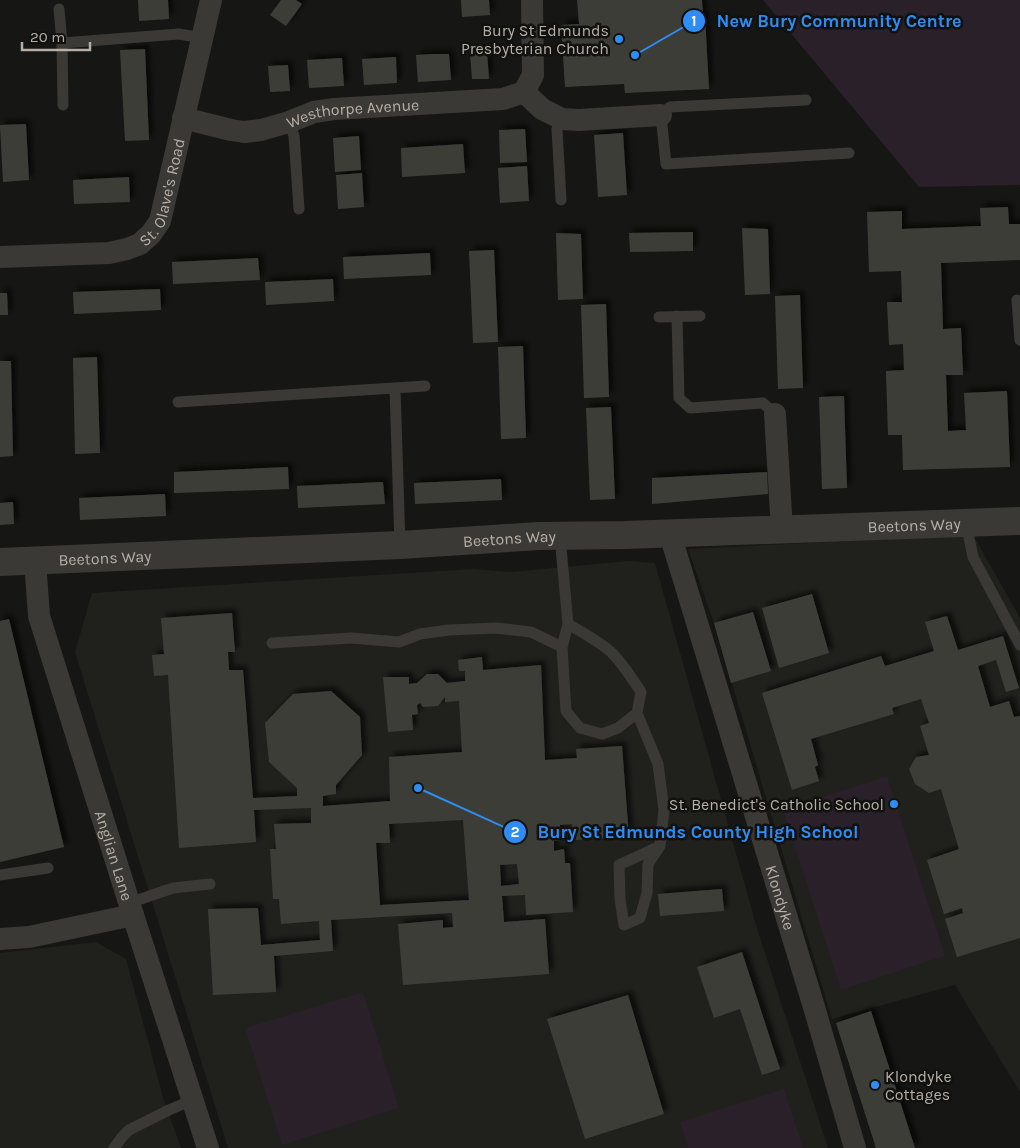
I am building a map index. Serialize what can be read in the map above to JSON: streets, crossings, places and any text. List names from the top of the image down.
{
  "streets": {
    "street": [
      "Westhorpe Avenue",
      "St. Olave's Road",
      "Beetons Way",
      "Anglian Lane",
      "Klondyke"
    ]
  },
  "crossings": [
    ["Westhorpe Avenue", "St. Olave's Road"],
    ["Beetons Way", "Anglian Lane"],
    ["Beetons Way", "Klondyke"]
  ],
  "places": [
    "Bury St Edmunds Presbyterian Church",
    "New Bury Community Centre",
    "Bury St Edmunds County High School",
    "St. Benedict's Catholic School",
    "Klondyke Cottages"
  ],
  "scale_bar": "20 m"
}
